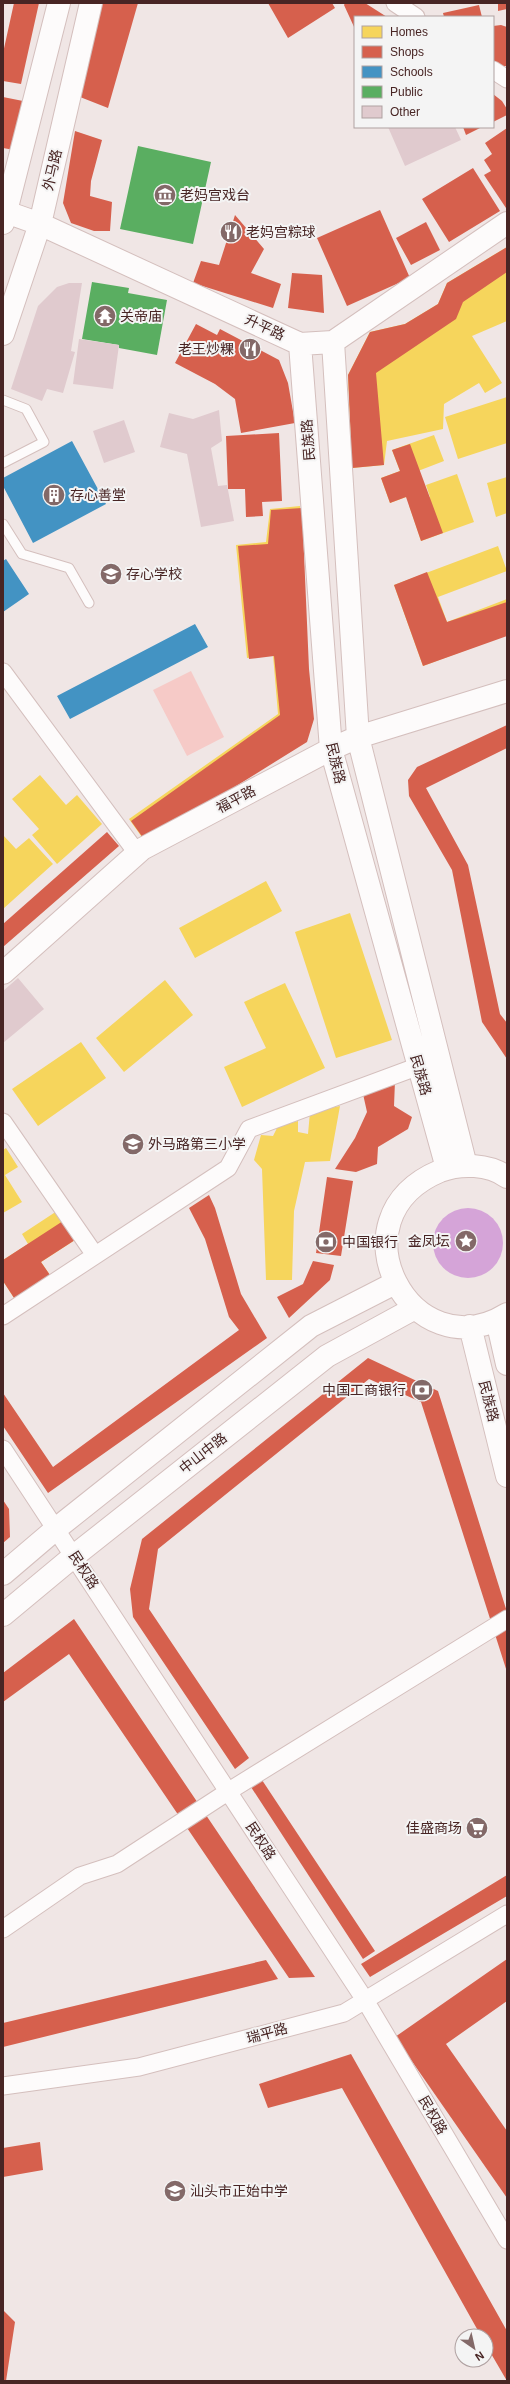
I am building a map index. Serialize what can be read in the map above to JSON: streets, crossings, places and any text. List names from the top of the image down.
{
  "streets": {
    "street": [
      "外马路",
      "升平路",
      "民族路",
      "福平路",
      "中山中路",
      "民权路",
      "瑞平路"
    ]
  },
  "crossings": [
    ["外马路", "升平路"],
    ["升平路", "民族路"],
    ["民族路", "福平路"],
    ["中山中路", "民权路"],
    ["民权路", "瑞平路"]
  ],
  "places": {
    "museum": ["老妈宫戏台"],
    "restaurant": ["老妈宫粽球", "老王炒粿"],
    "temple": ["关帝庙"],
    "building": ["存心善堂"],
    "school or university": ["存心学校", "外马路第三小学", "汕头市正始中学"],
    "place": ["金凤坛"],
    "bank": ["中国银行", "中国工商银行"],
    "supermarket": ["佳盛商场"]
  },
  "legend": [
    "Homes",
    "Shops",
    "Schools",
    "Public",
    "Other"
  ],
  "north": "bottom right"
}
